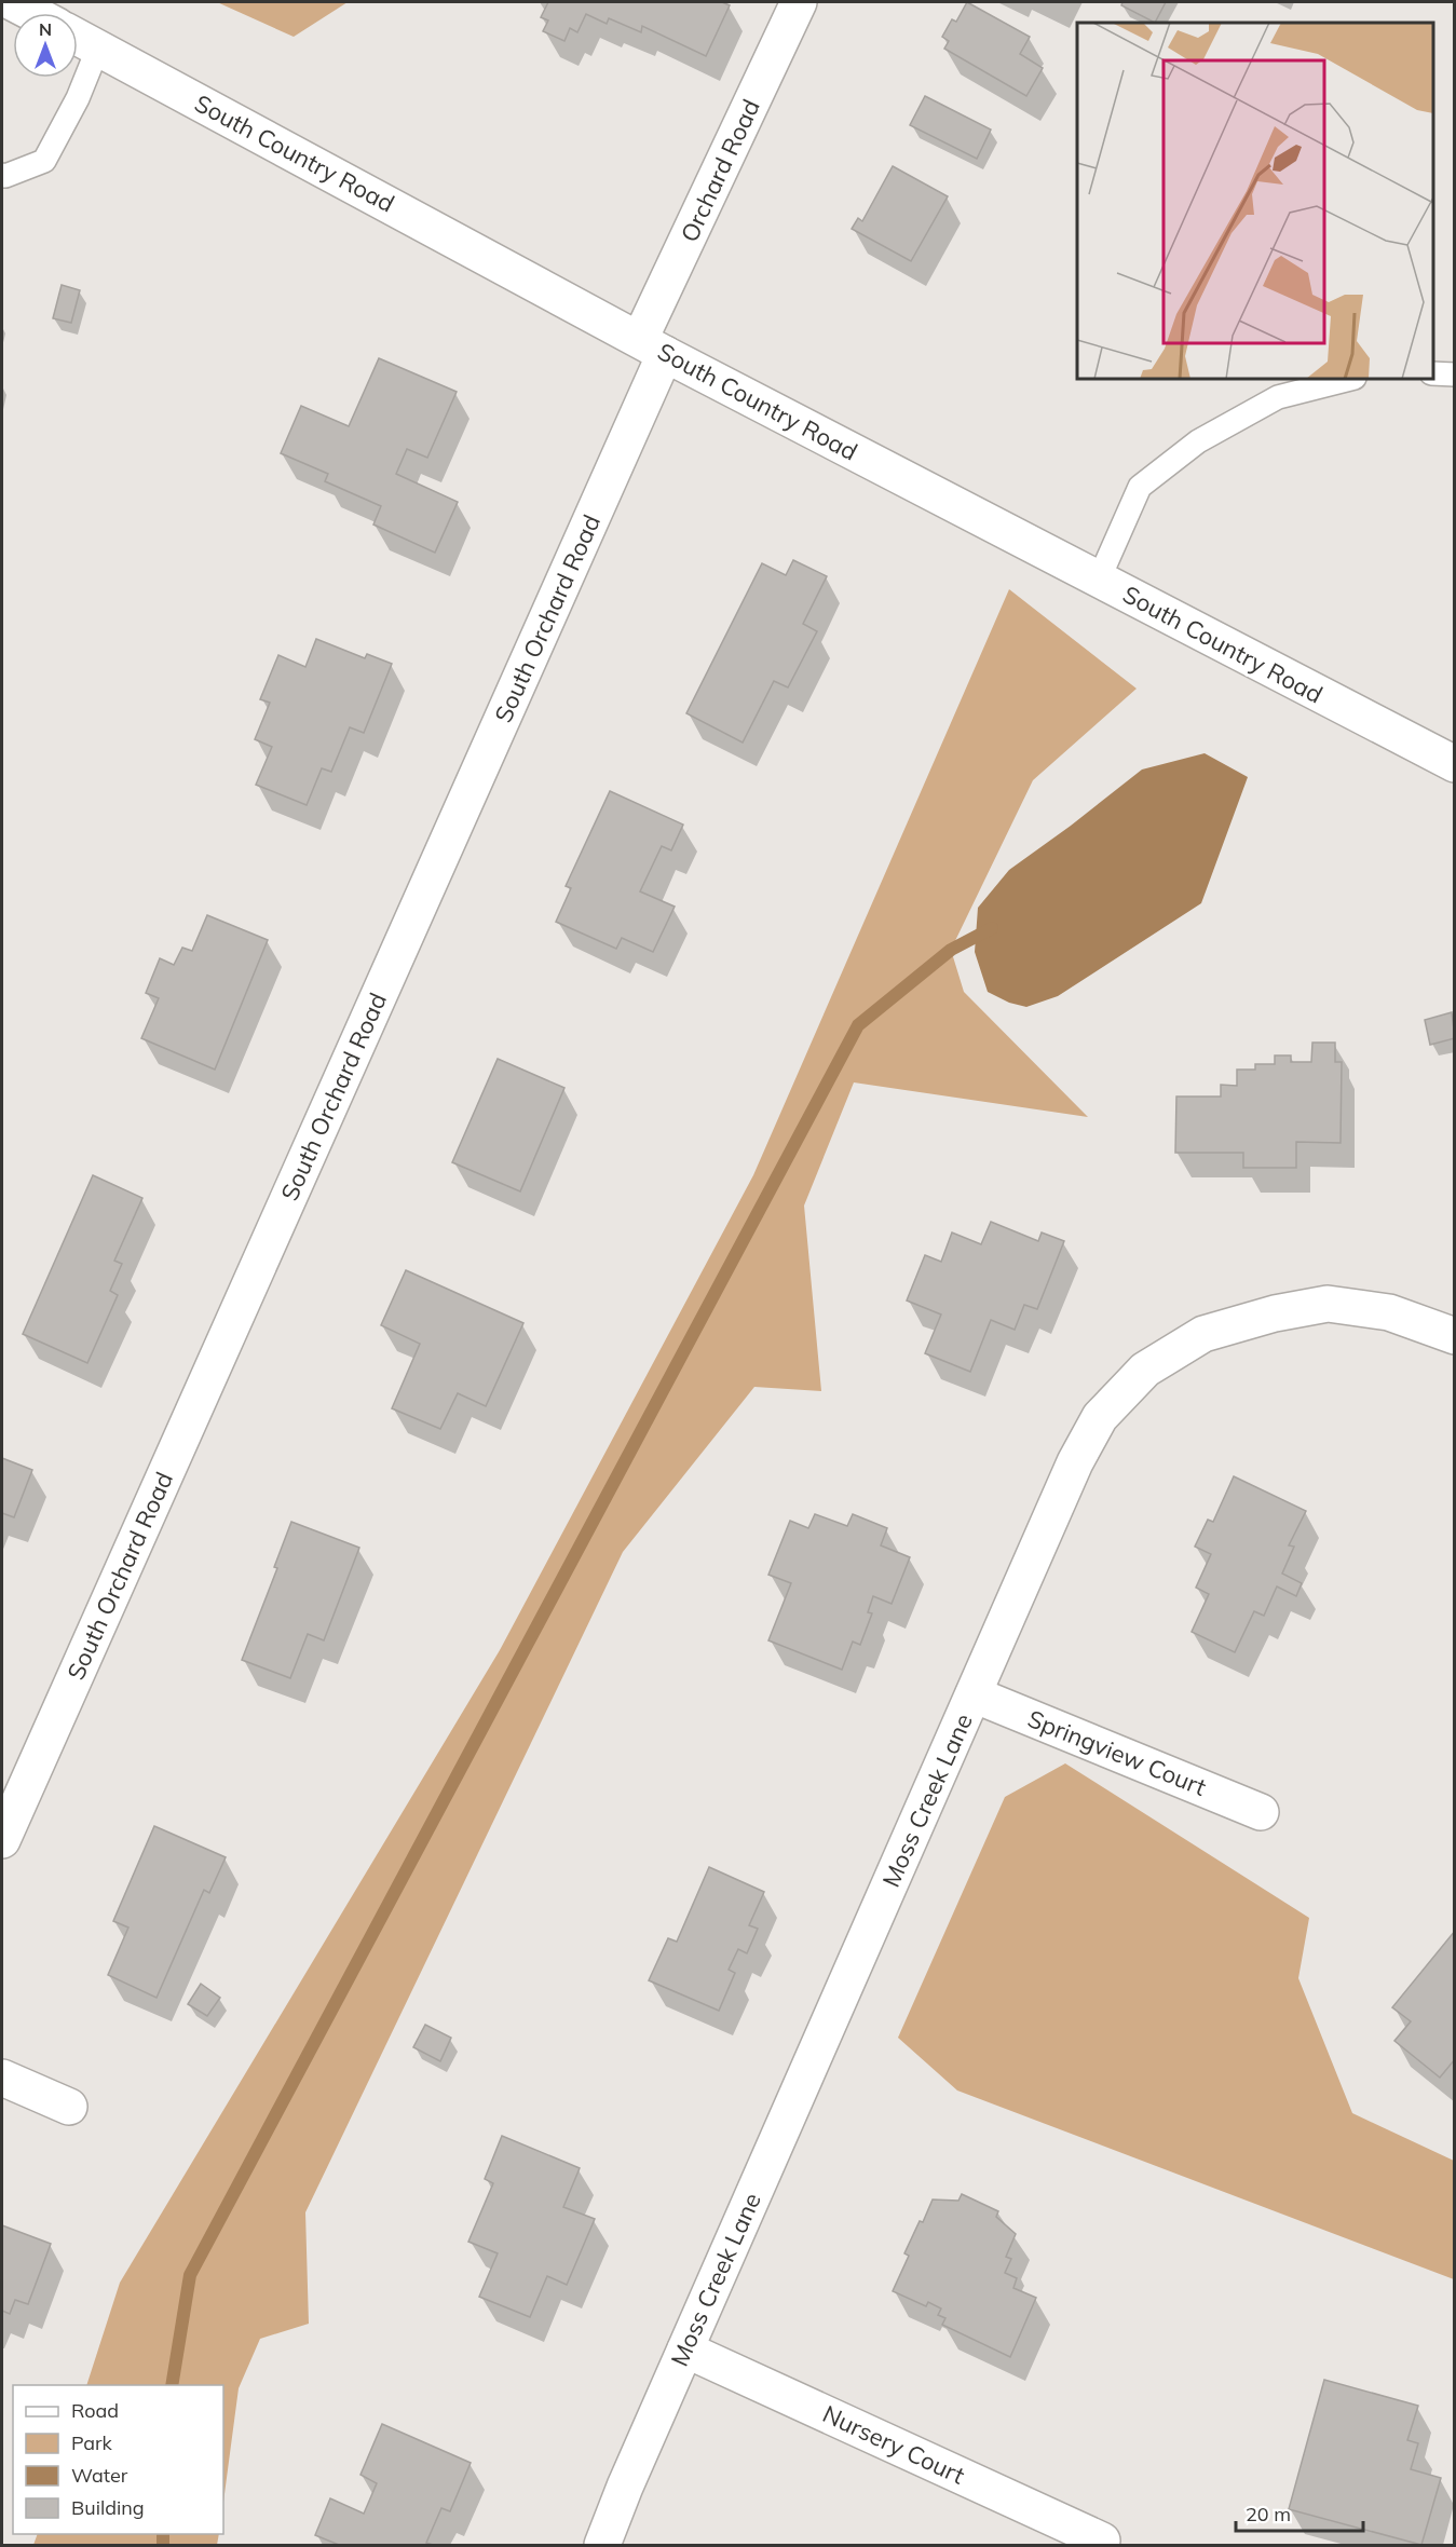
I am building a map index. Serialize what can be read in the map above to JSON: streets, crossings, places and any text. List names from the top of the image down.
{
  "streets": {
    "street": [
      "South Country Road",
      "Orchard Road",
      "South Orchard Road",
      "Springview Court",
      "Moss Creek Lane",
      "Nursery Court"
    ]
  },
  "crossings": [
    ["South Country Road", "Orchard Road"],
    ["South Country Road", "South Orchard Road"],
    ["Orchard Road", "South Orchard Road"],
    ["Springview Court", "Moss Creek Lane"],
    ["Moss Creek Lane", "Nursery Court"]
  ],
  "legend": [
    "Road",
    "Park",
    "Water",
    "Building"
  ],
  "scale_bar": "20 m",
  "north": "top"
}
